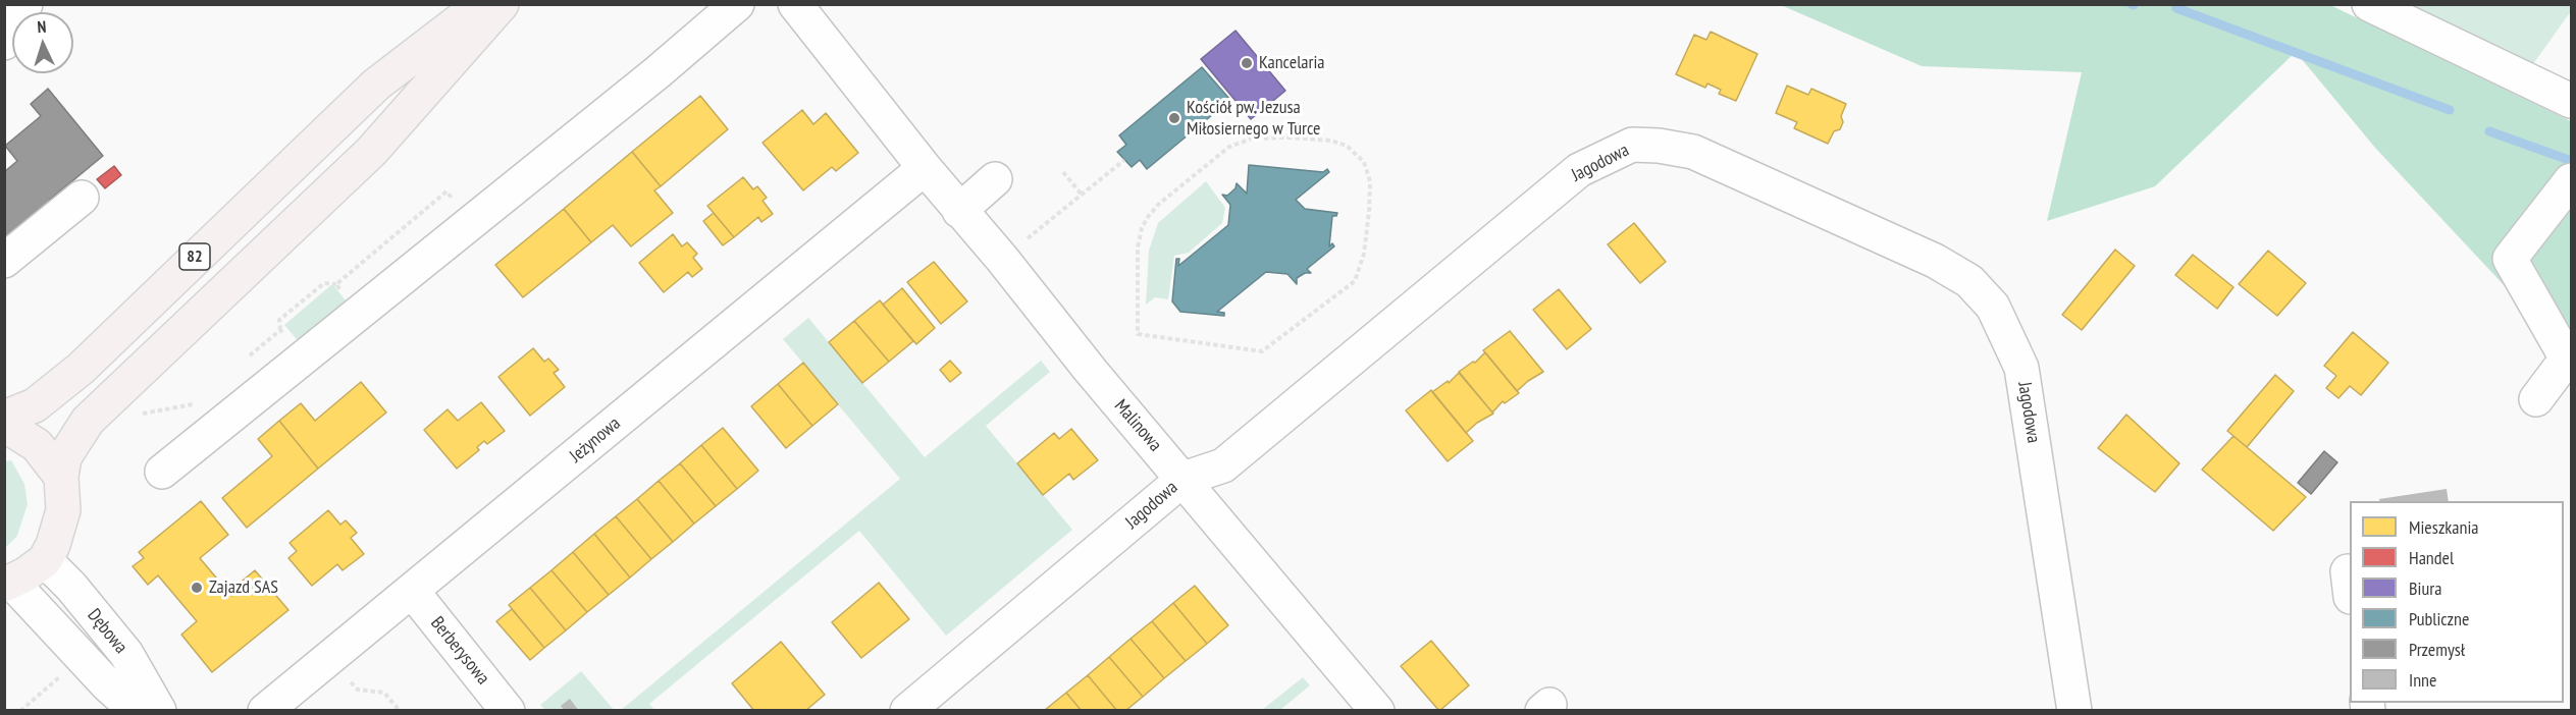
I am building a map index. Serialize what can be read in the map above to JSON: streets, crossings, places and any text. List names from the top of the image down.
{
  "streets": {
    "main road": ["82"],
    "street": [
      "Jagodowa",
      "Malinowa",
      "Jeżynowa",
      "Dębowa",
      "Berberysowa"
    ]
  },
  "crossings": [
    ["Jagodowa", "Malinowa"],
    ["82", "Dębowa"],
    ["Malinowa", "Jeżynowa"],
    ["Jeżynowa", "Berberysowa"]
  ],
  "places": ["Kancelaria", "Kościół pw. Jezusa Miłosiernego w Turce", "Zajazd SAS"],
  "legend": [
    "Mieszkania",
    "Handel",
    "Biura",
    "Publiczne",
    "Przemysł",
    "Inne"
  ],
  "north": "top"
}
